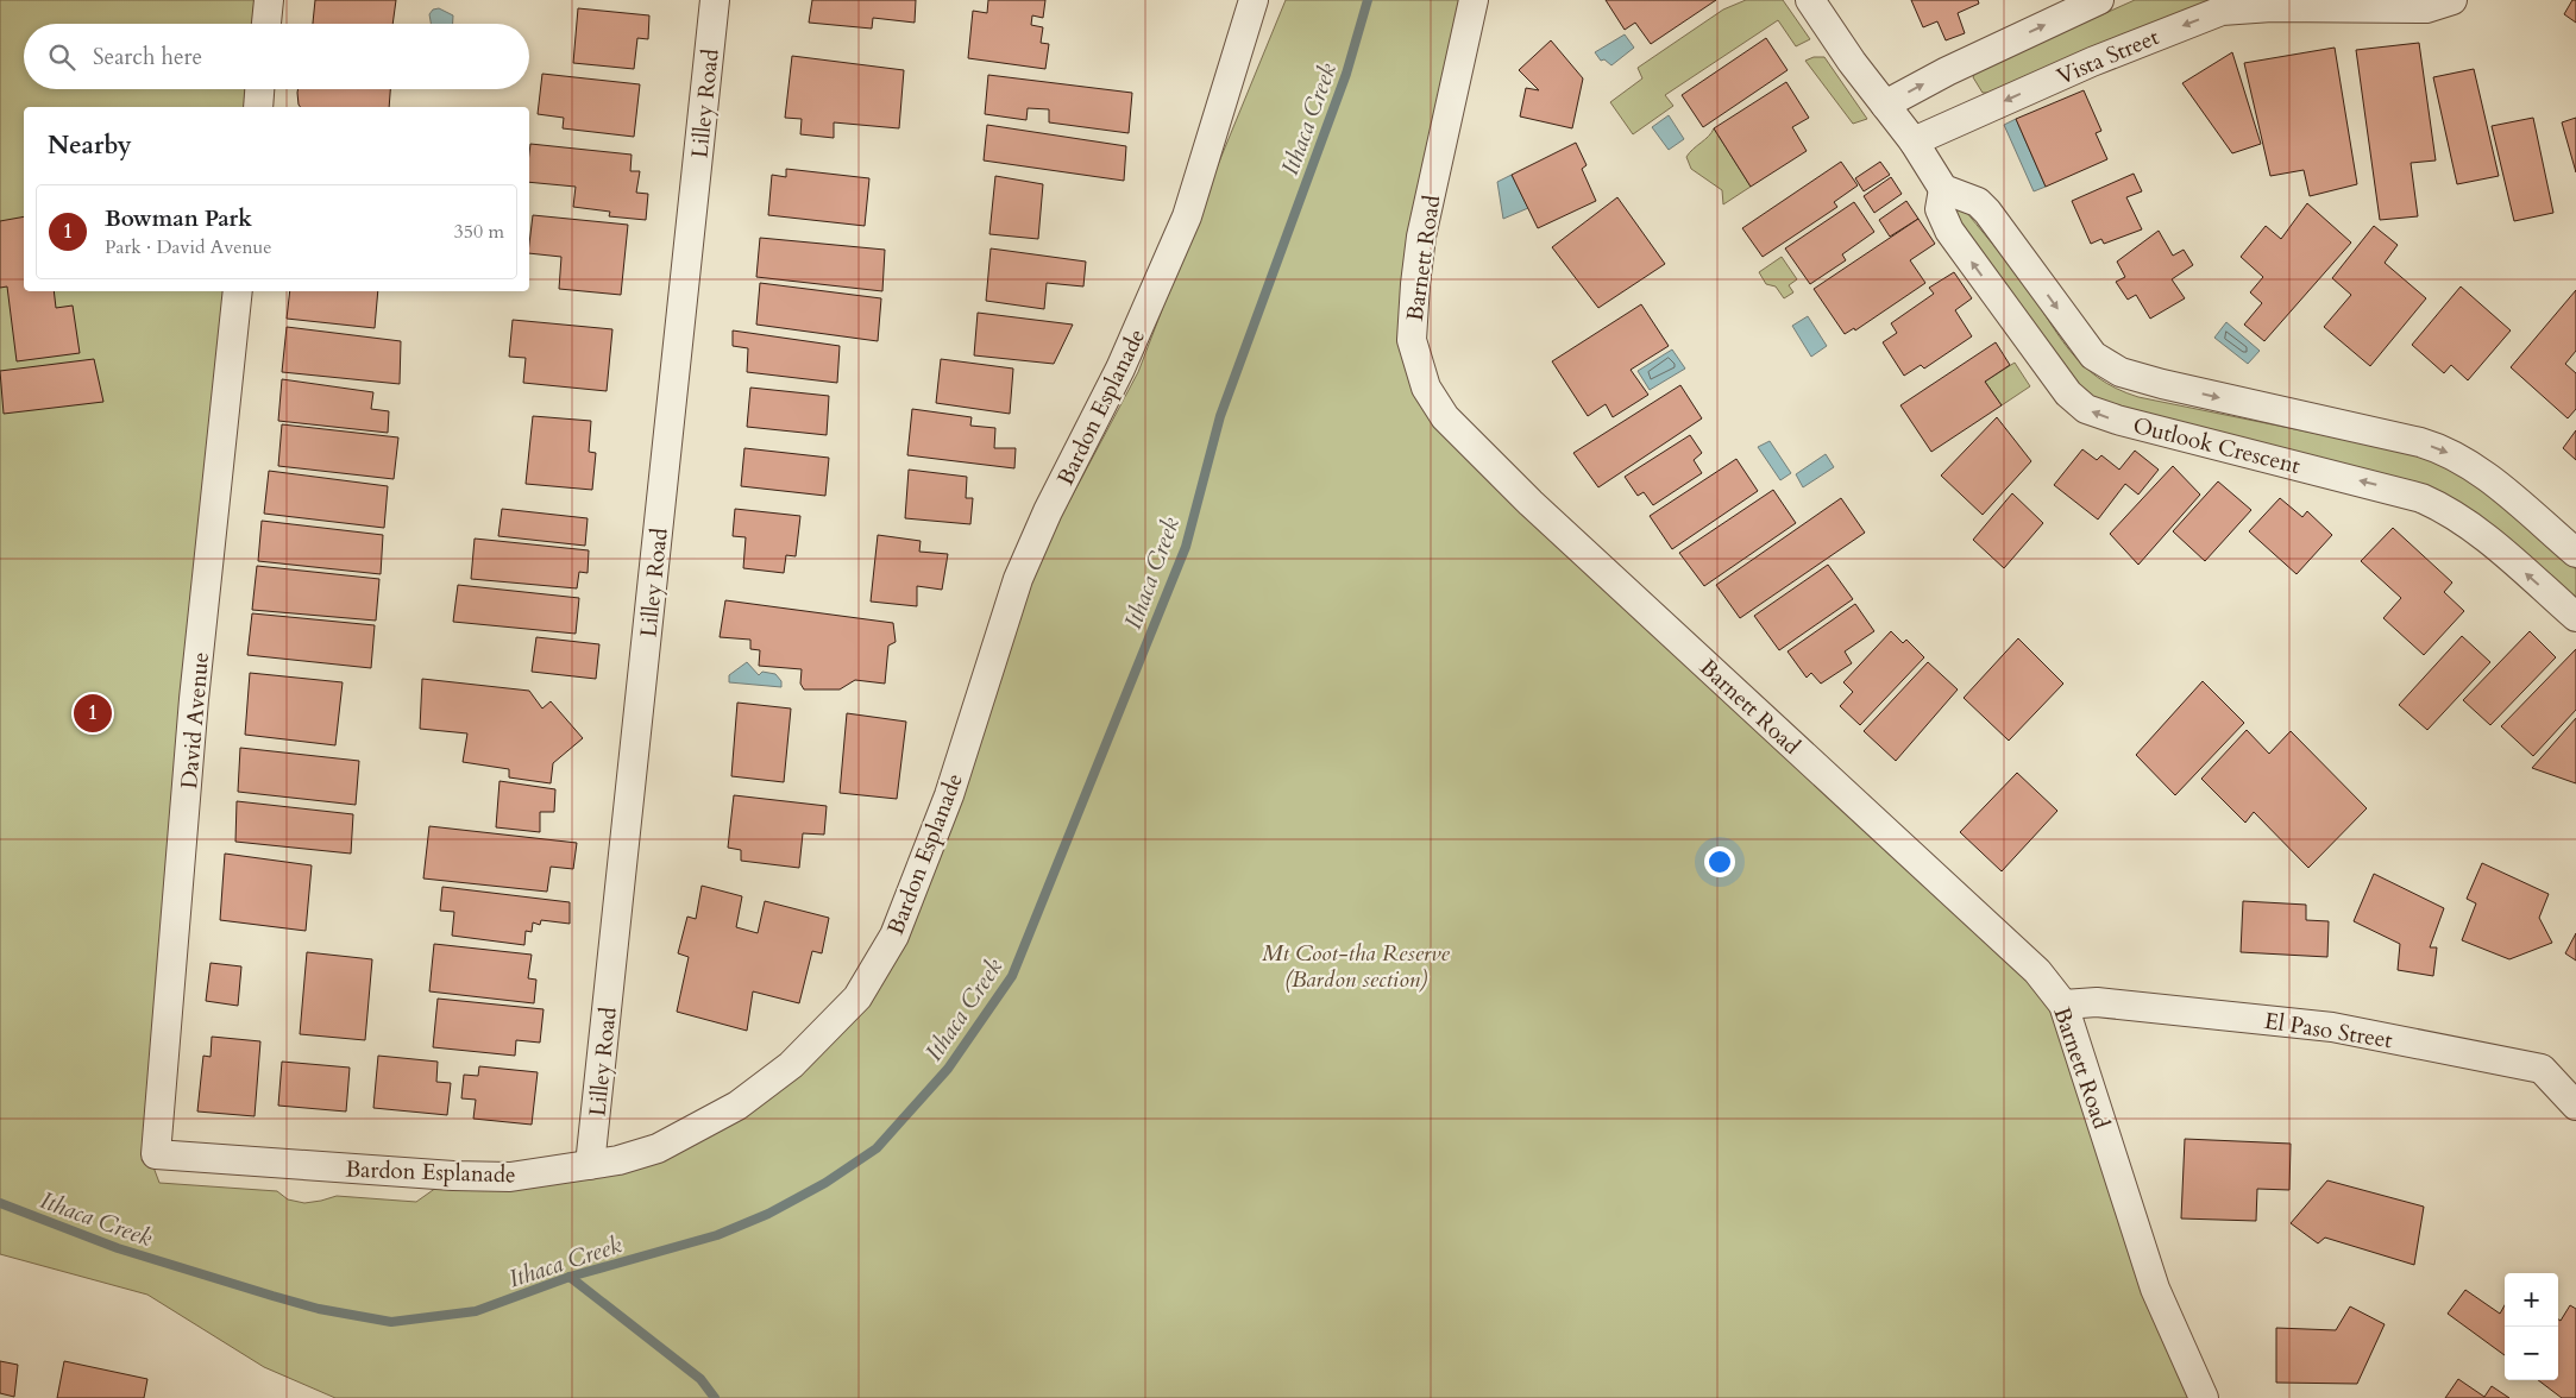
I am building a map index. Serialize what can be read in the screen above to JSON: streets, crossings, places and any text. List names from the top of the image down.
{
  "streets": {
    "street": [
      "Vista Street",
      "Lilley Road",
      "Barnett Road",
      "Bardon Esplanade",
      "Outlook Crescent",
      "David Avenue",
      "El Paso Street"
    ]
  },
  "crossings": [
    ["Lilley Road", "Bardon Esplanade"],
    ["Barnett Road", "El Paso Street"],
    ["Bardon Esplanade", "David Avenue"]
  ],
  "water": ["Ithaca Creek"],
  "parks": ["Mt Coot-tha Reserve (Bardon section)"],
  "page": {
    "search": "Search here",
    "heading": "Nearby",
    "list": [
      {
        "mark": "1",
        "name": "Bowman Park",
        "note": "Park · David Avenue",
        "value": "350 m"
      }
    ],
    "pins": "1",
    "map_buttons": ["+", "−"]
  }
}
